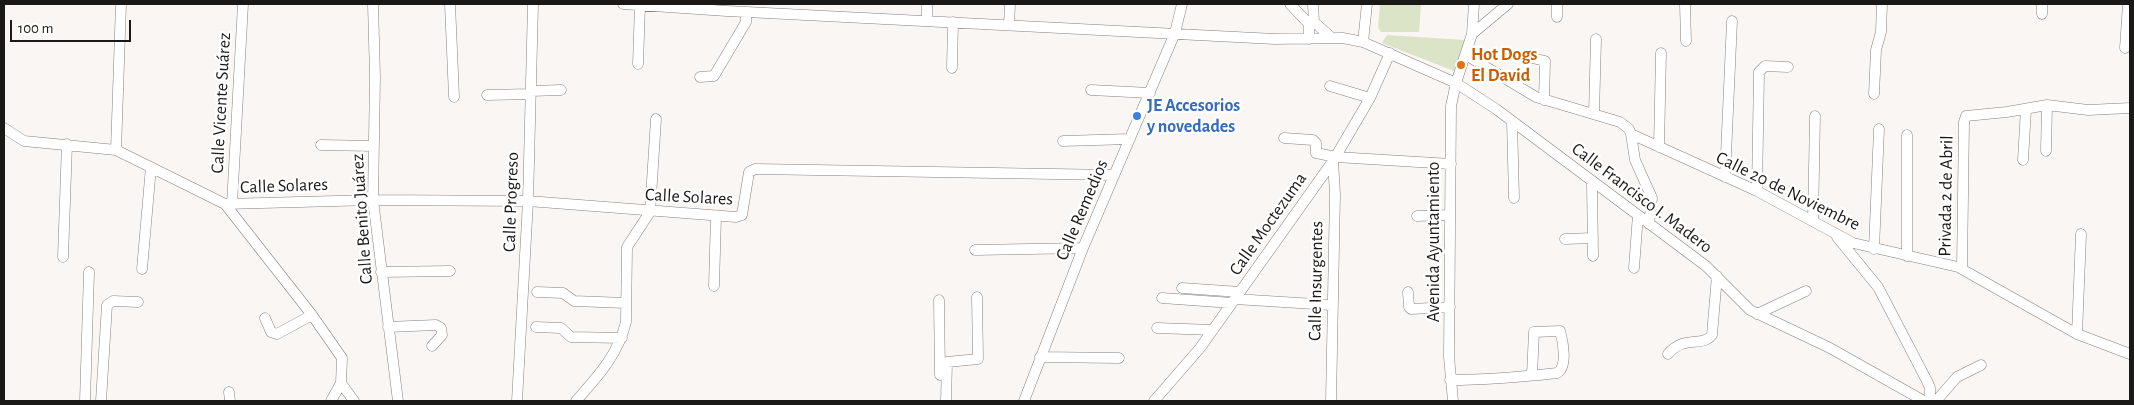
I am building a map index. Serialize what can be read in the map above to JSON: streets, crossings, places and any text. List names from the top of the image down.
{
  "streets": {
    "street": [
      "Calle Vicente Suárez",
      "Calle Solares",
      "Calle 20 de Noviembre",
      "Privada 2 de Abril",
      "Calle Francisco I. Madero",
      "Calle Progreso",
      "Calle Remedios",
      "Calle Benito Juárez",
      "Calle Moctezuma",
      "Avenida Ayuntamiento",
      "Calle Insurgentes"
    ]
  },
  "crossings": [
    ["Calle Vicente Suárez", "Calle Solares"],
    ["Calle Solares", "Calle Progreso"],
    ["Calle Solares", "Calle Remedios"],
    ["Calle Solares", "Calle Benito Juárez"],
    ["Calle 20 de Noviembre", "Privada 2 de Abril"],
    ["Calle 20 de Noviembre", "Avenida Ayuntamiento"],
    ["Calle Francisco I. Madero", "Calle Remedios"],
    ["Calle Francisco I. Madero", "Calle Moctezuma"],
    ["Calle Francisco I. Madero", "Avenida Ayuntamiento"],
    ["Calle Moctezuma", "Calle Insurgentes"]
  ],
  "places": ["Hot Dogs El David", "JE Accesorios y novedades"],
  "scale_bar": "100 m"
}
